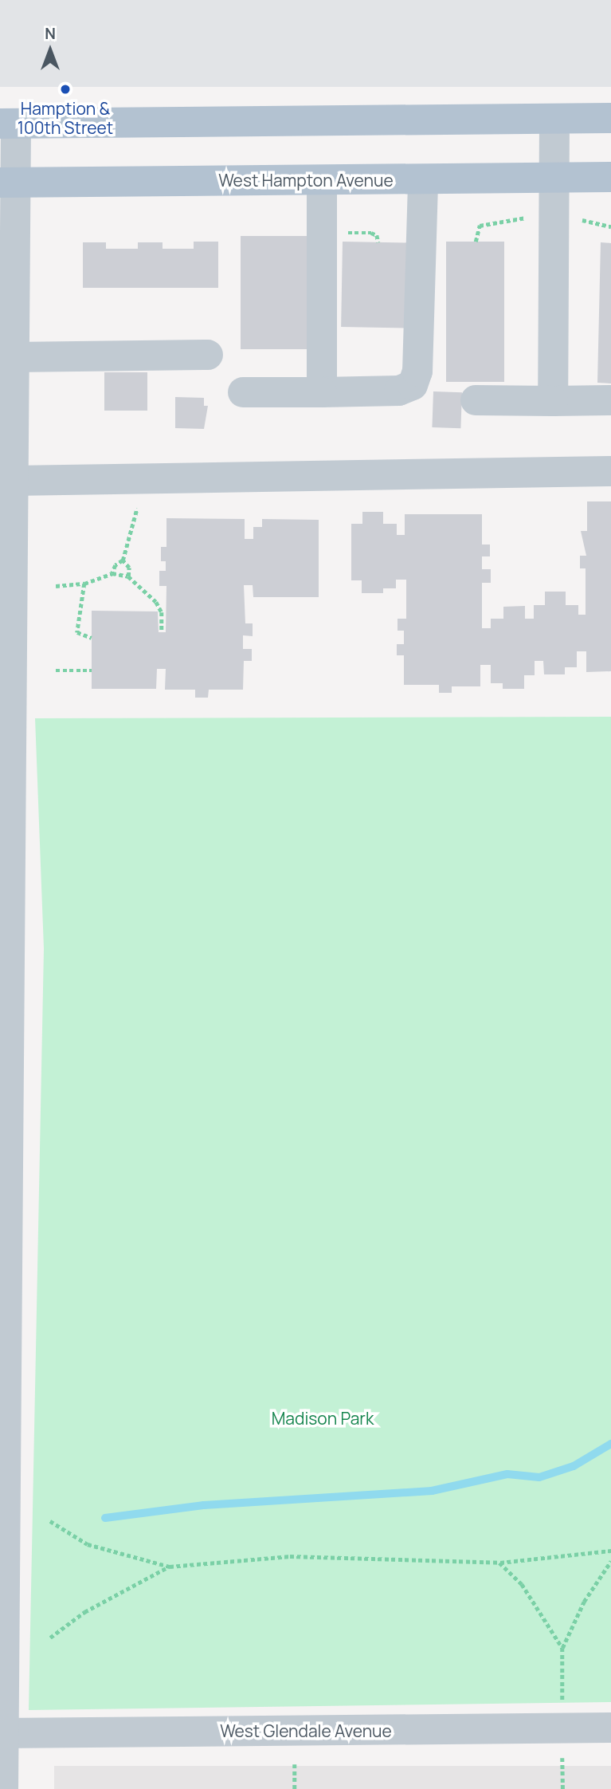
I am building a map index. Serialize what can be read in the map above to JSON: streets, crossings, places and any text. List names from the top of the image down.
{
  "streets": {
    "main road": ["West Hampton Avenue"],
    "street": ["West Glendale Avenue"]
  },
  "parks": ["Madison Park"],
  "places": ["Hamption & 100th Street"],
  "north": "top"
}
